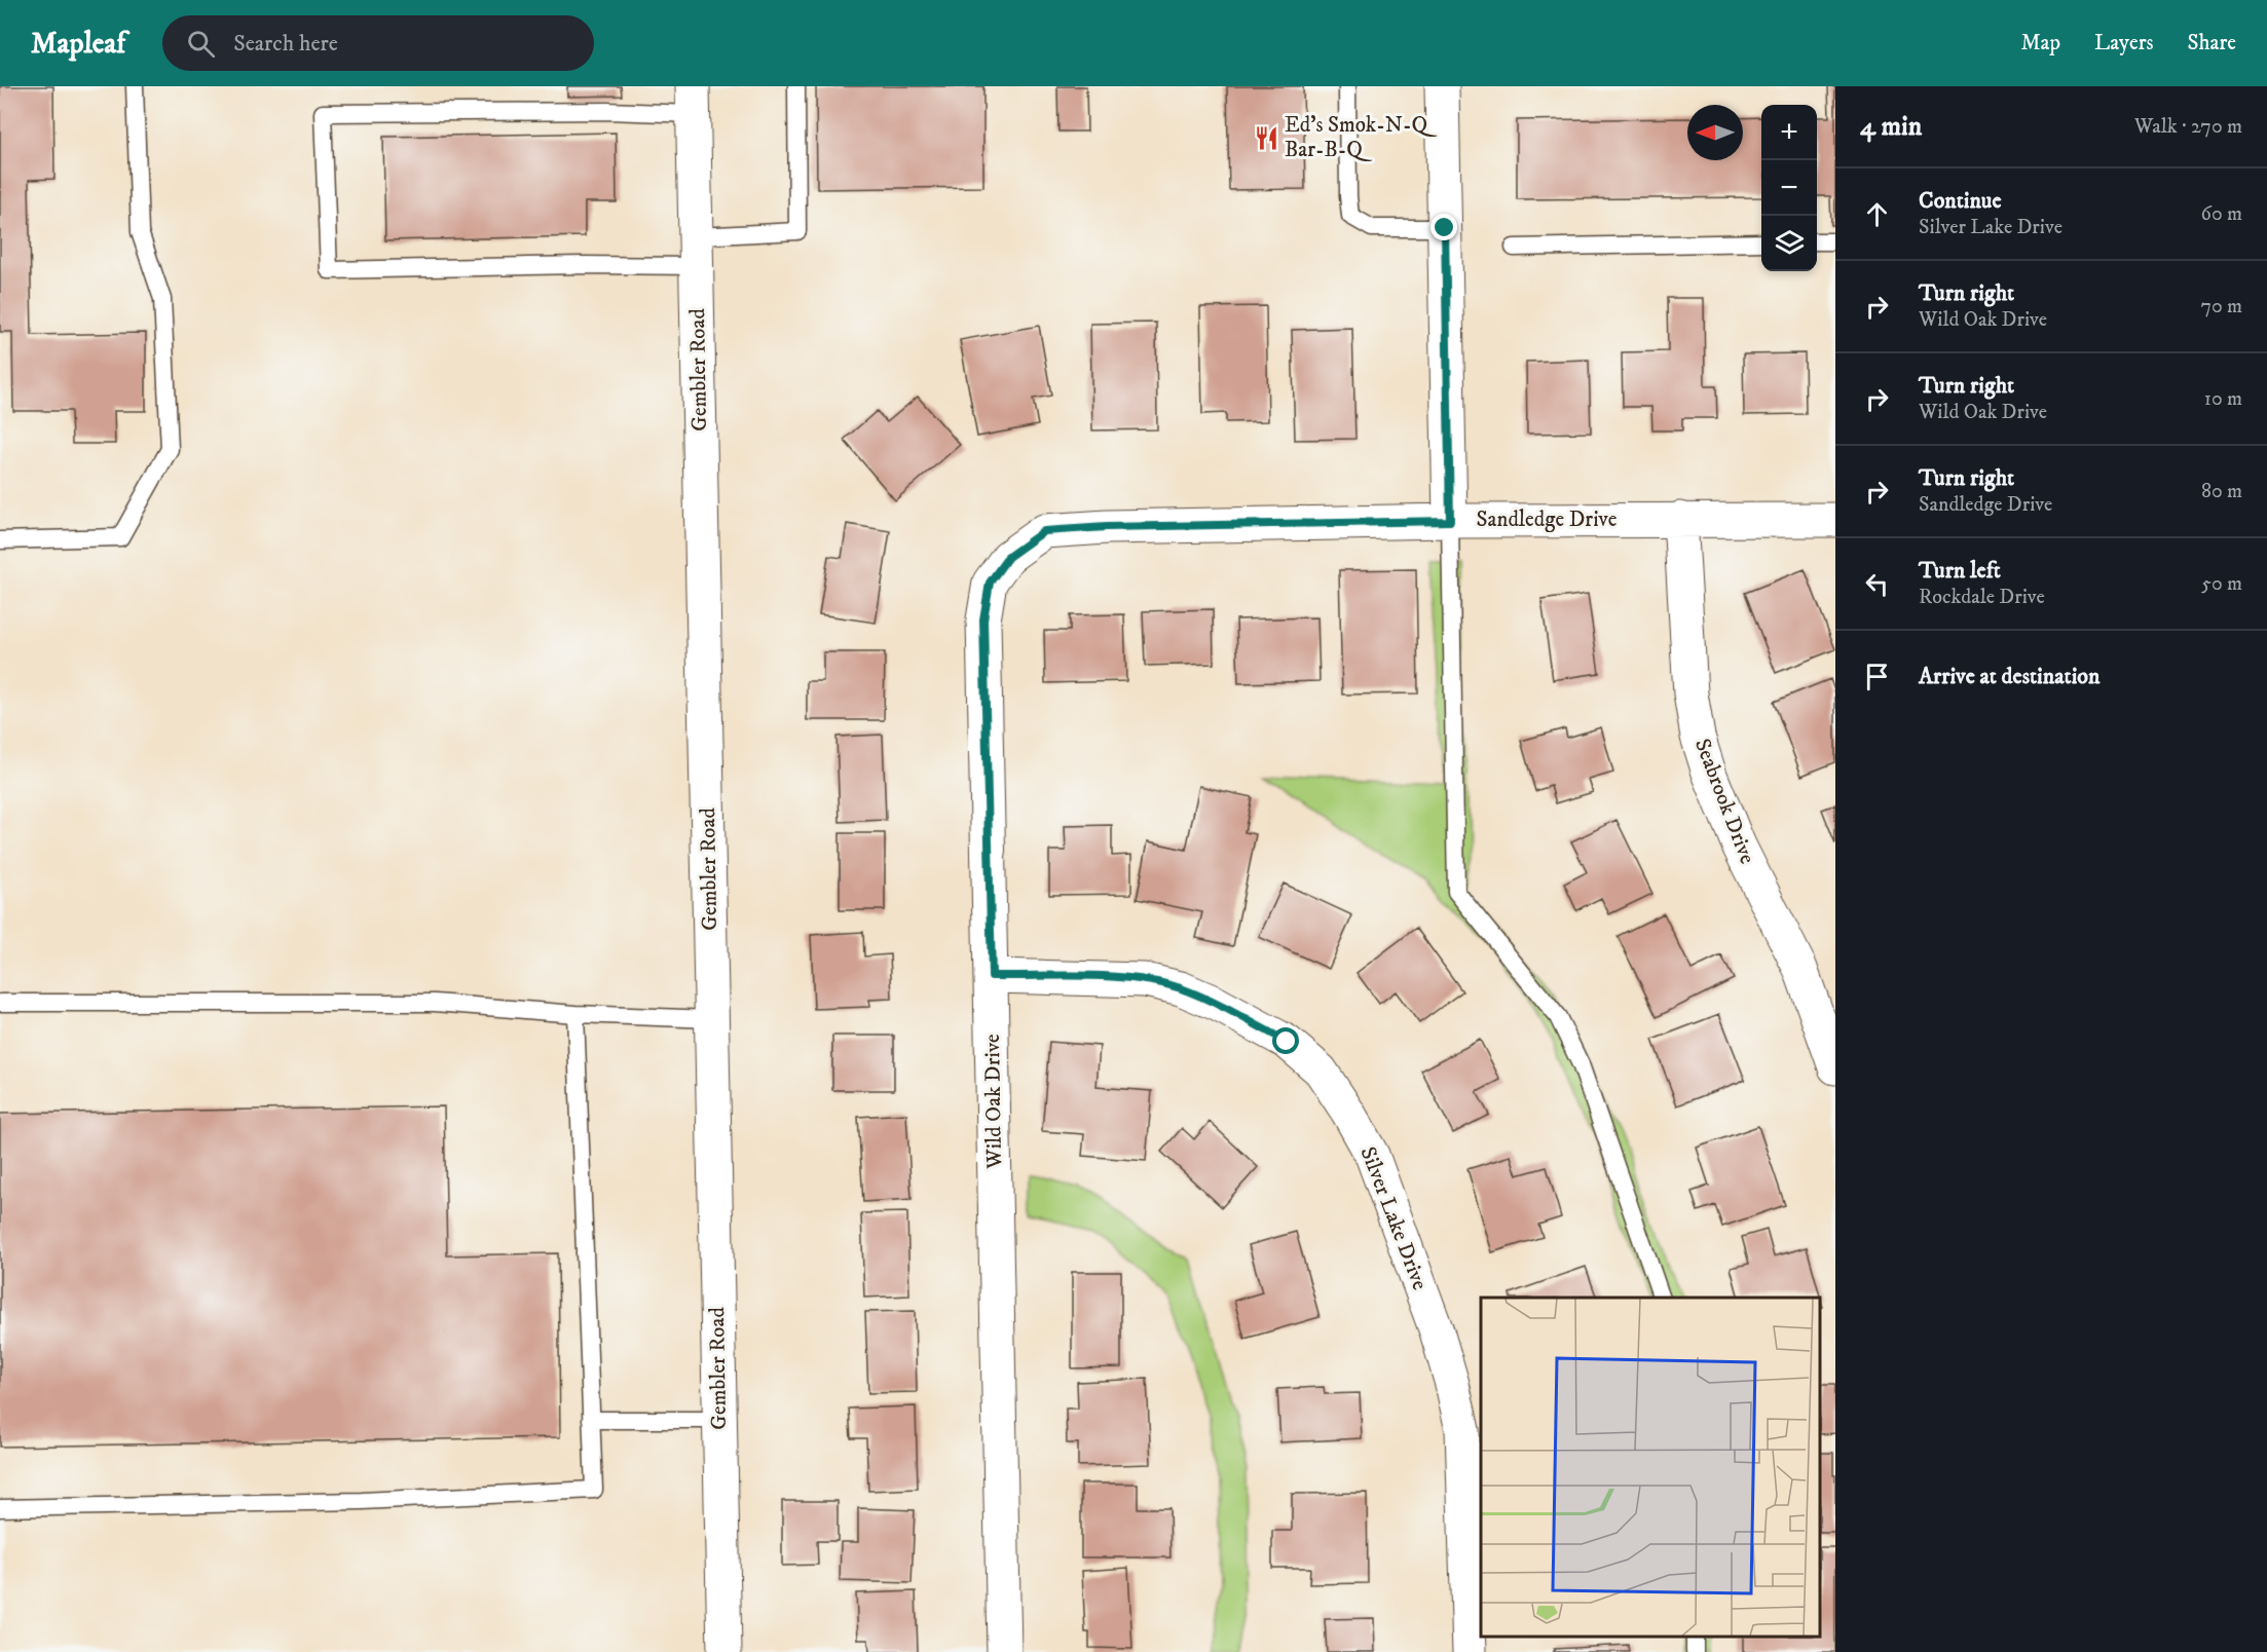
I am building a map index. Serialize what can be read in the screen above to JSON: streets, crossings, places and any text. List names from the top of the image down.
{
  "streets": {
    "street": [
      "Gembler Road",
      "Sandledge Drive",
      "Seabrook Drive",
      "Wild Oak Drive",
      "Silver Lake Drive"
    ]
  },
  "crossings": [
    ["Sandledge Drive", "Seabrook Drive"],
    ["Sandledge Drive", "Wild Oak Drive"],
    ["Wild Oak Drive", "Silver Lake Drive"]
  ],
  "places": {
    "restaurant": ["Ed's Smok-N-Q Bar-B-Q"]
  },
  "north": "left",
  "page": {
    "header": "Mapleaf",
    "search": "Search here",
    "nav": ["Map", "Layers", "Share"],
    "heading": ["4 min", "Walk · 270 m"],
    "map_buttons": ["+", "−"],
    "list": [
      ["Continue", "Silver Lake Drive", "60 m"],
      ["Turn right", "Wild Oak Drive", "70 m"],
      ["Turn right", "Wild Oak Drive", "10 m"],
      ["Turn right", "Sandledge Drive", "80 m"],
      ["Turn left", "Rockdale Drive", "50 m"],
      "Arrive at destination"
    ]
  }
}
